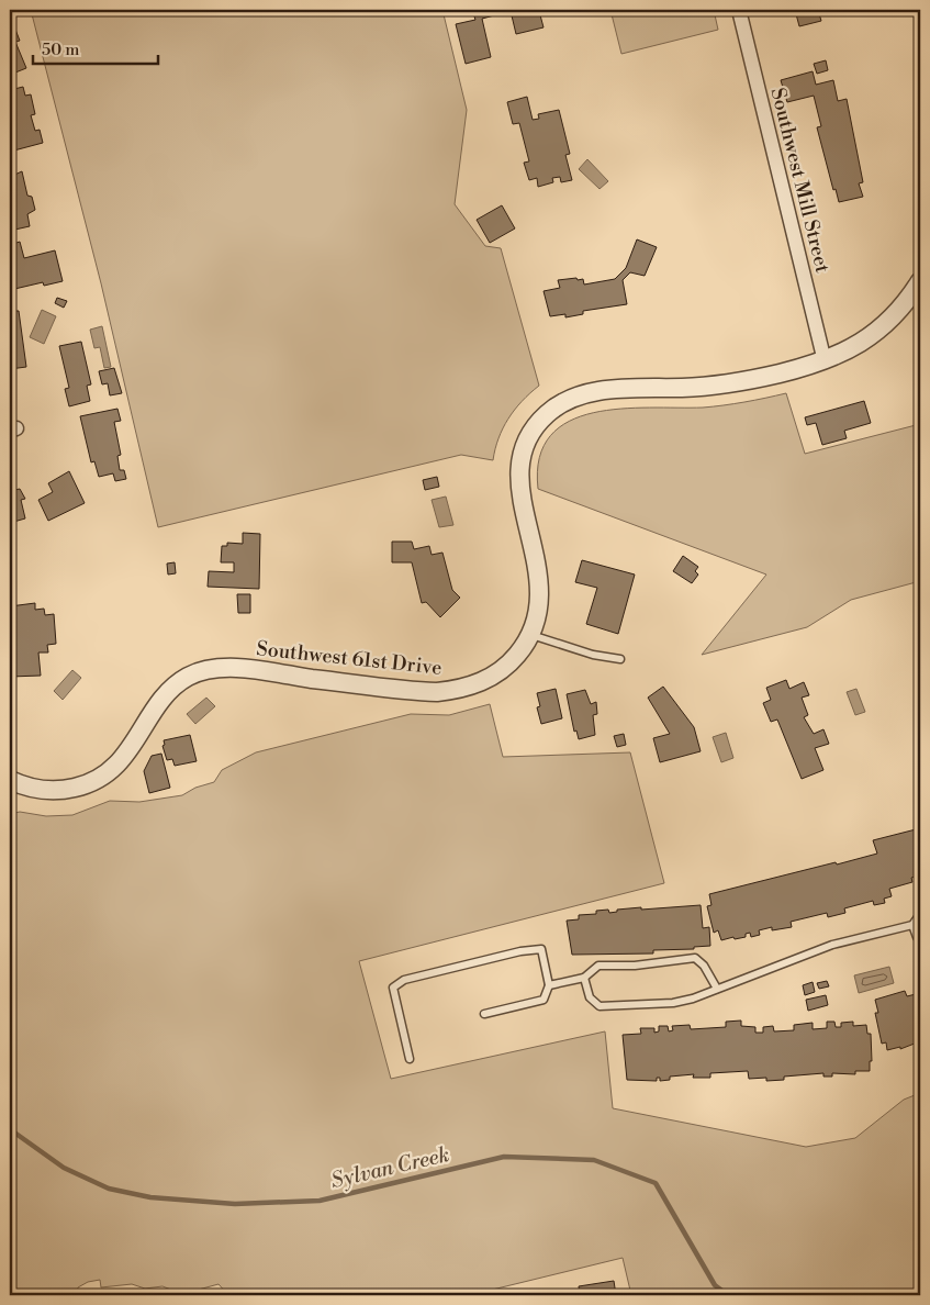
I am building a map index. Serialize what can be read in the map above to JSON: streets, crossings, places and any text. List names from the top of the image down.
{
  "streets": {
    "street": ["Southwest Mill Street", "Southwest 61st Drive"]
  },
  "crossings": [
    ["Southwest Mill Street", "Southwest 61st Drive"]
  ],
  "water": ["Sylvan Creek"],
  "scale_bar": "50 m"
}
